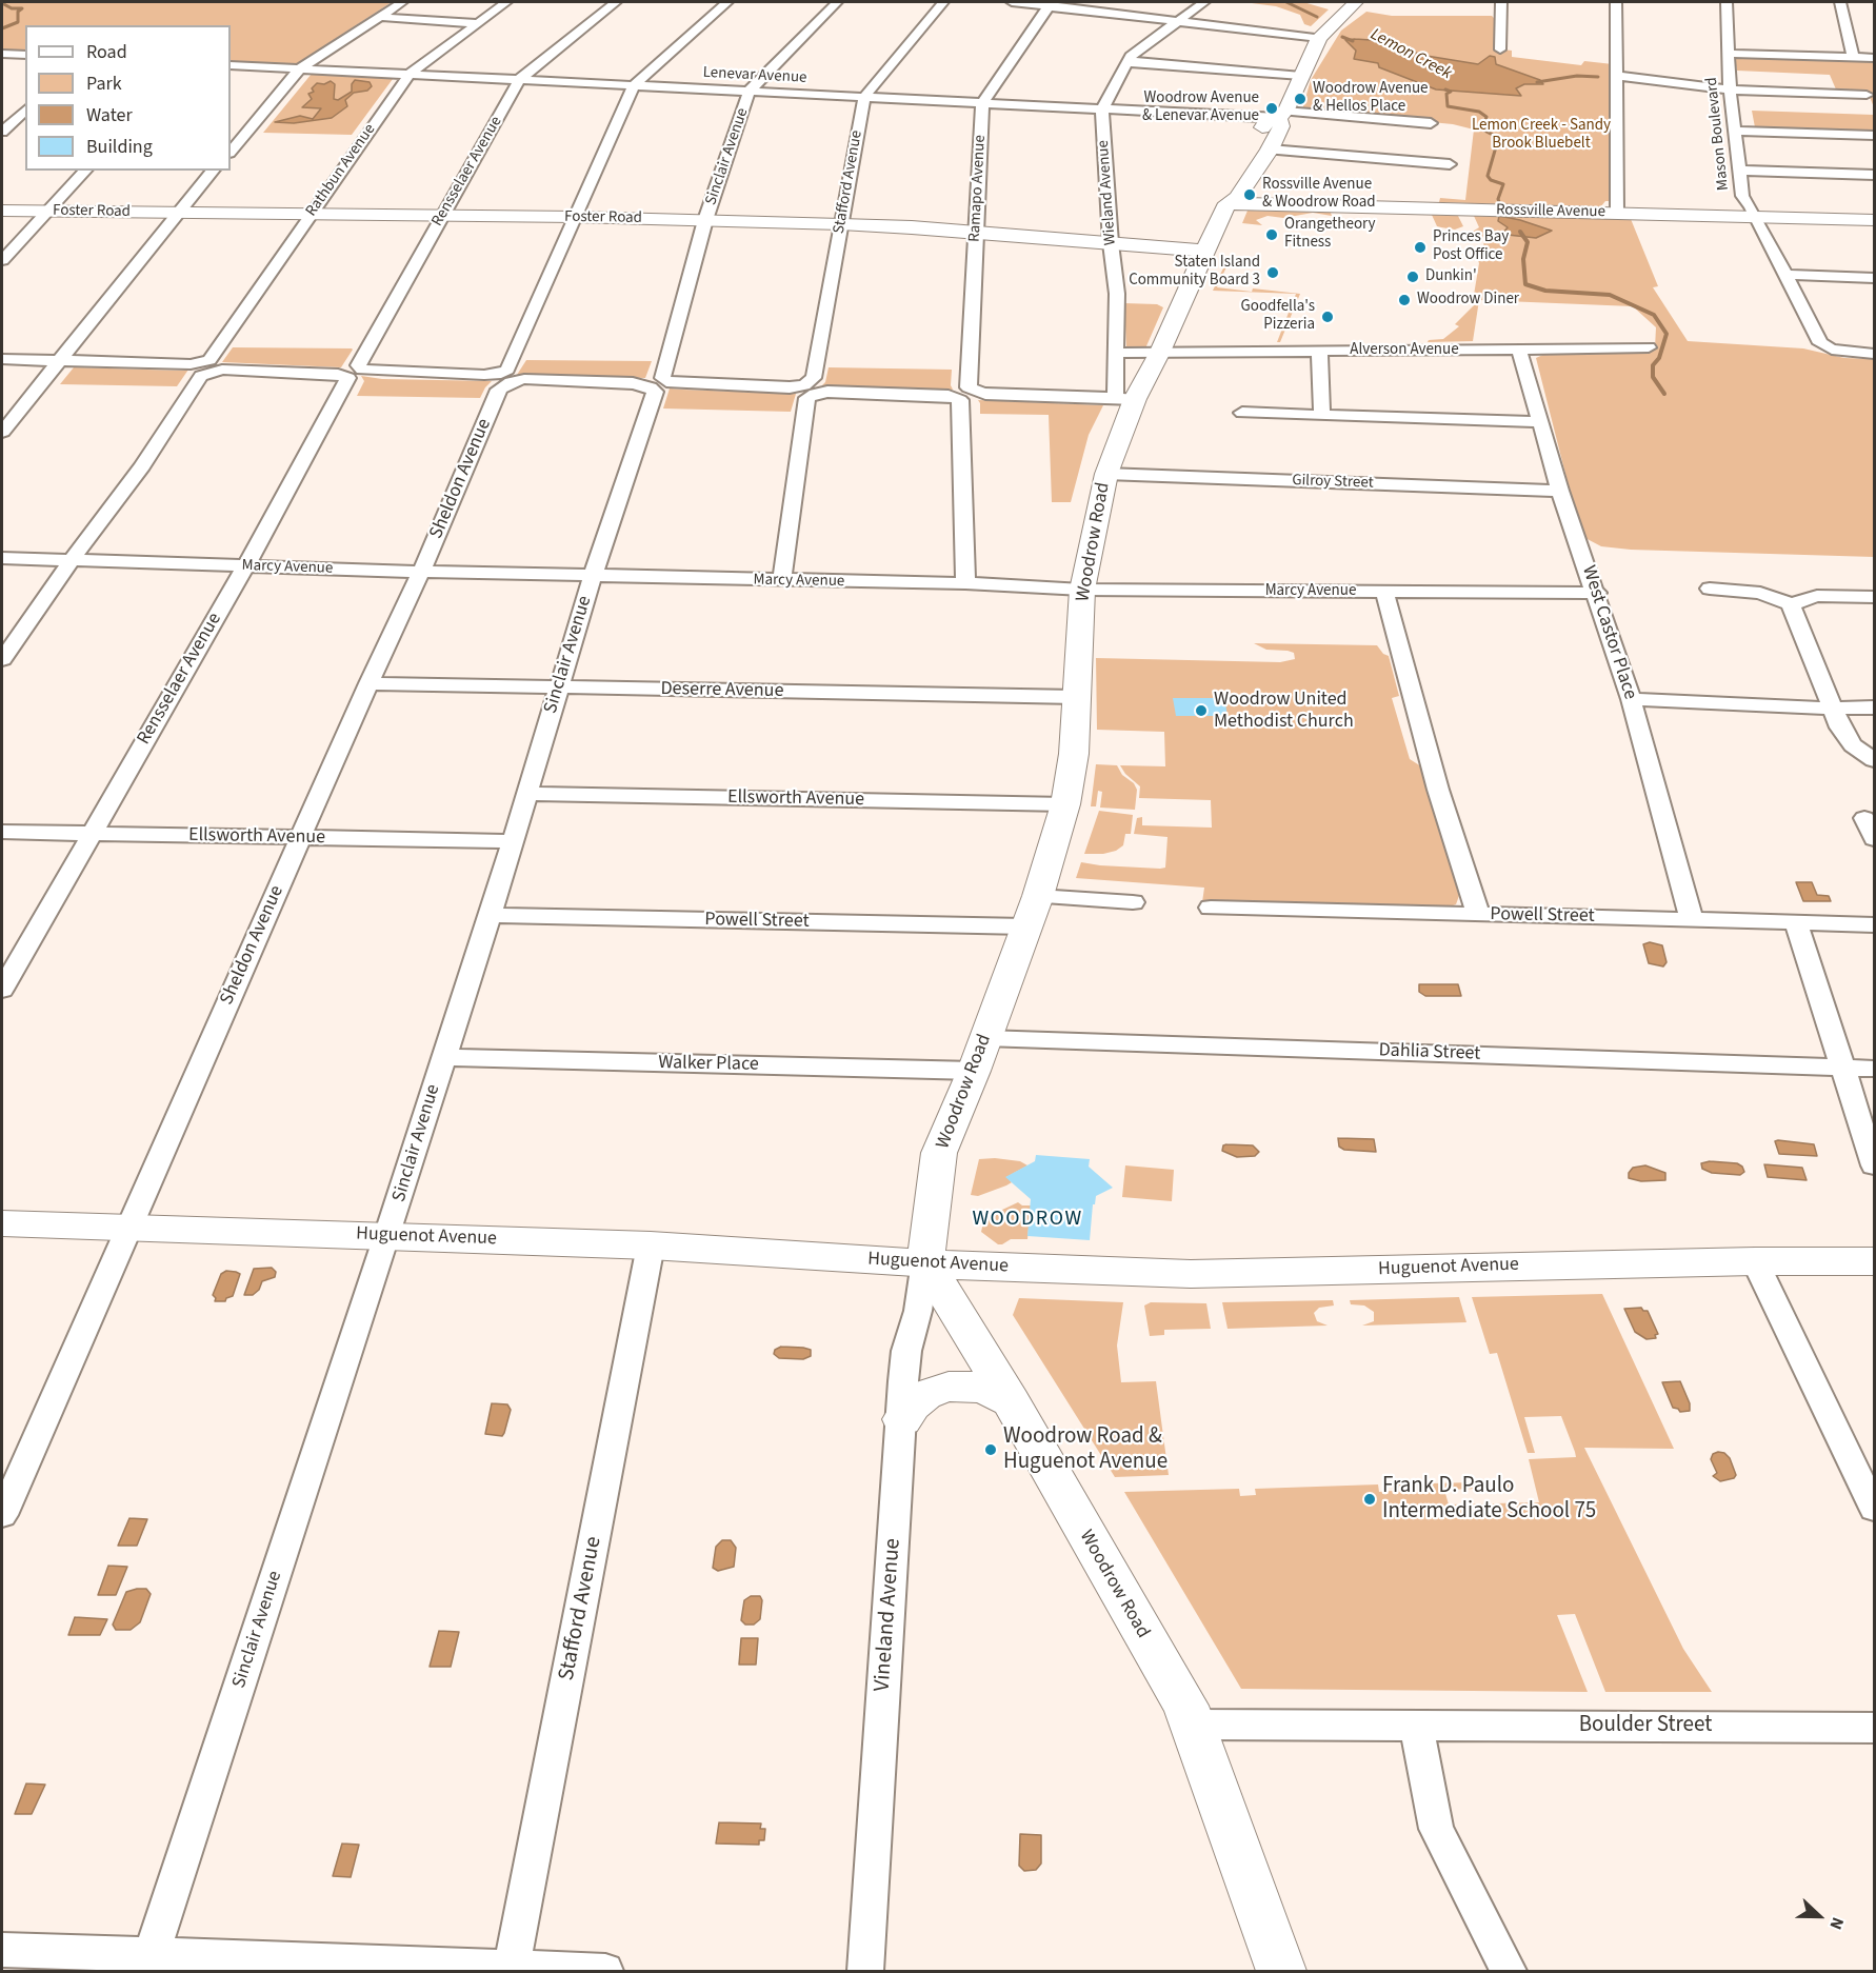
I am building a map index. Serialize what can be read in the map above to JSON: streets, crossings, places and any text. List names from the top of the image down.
{
  "streets": {
    "street": [
      "Lenevar Avenue",
      "Mason Boulevard",
      "Sinclair Avenue",
      "Rathbun Avenue",
      "Rensselaer Avenue",
      "Stafford Avenue",
      "Ramapo Avenue",
      "Wieland Avenue",
      "Foster Road",
      "Rossville Avenue",
      "Alverson Avenue",
      "Sheldon Avenue",
      "Gilroy Street",
      "Woodrow Road",
      "Marcy Avenue",
      "West Castor Place",
      "Deserre Avenue",
      "Ellsworth Avenue",
      "Powell Street",
      "Dahlia Street",
      "Walker Place",
      "Huguenot Avenue",
      "Vineland Avenue",
      "Boulder Street"
    ]
  },
  "crossings": [
    ["Lenevar Avenue", "Sinclair Avenue"],
    ["Lenevar Avenue", "Rathbun Avenue"],
    ["Lenevar Avenue", "Rensselaer Avenue"],
    ["Lenevar Avenue", "Stafford Avenue"],
    ["Lenevar Avenue", "Ramapo Avenue"],
    ["Lenevar Avenue", "Wieland Avenue"],
    ["Lenevar Avenue", "Sheldon Avenue"],
    ["Lenevar Avenue", "Woodrow Road"],
    ["Mason Boulevard", "Rossville Avenue"],
    ["Sinclair Avenue", "Foster Road"],
    ["Sinclair Avenue", "Marcy Avenue"],
    ["Sinclair Avenue", "Deserre Avenue"],
    ["Sinclair Avenue", "Ellsworth Avenue"],
    ["Sinclair Avenue", "Powell Street"],
    ["Sinclair Avenue", "Walker Place"],
    ["Sinclair Avenue", "Huguenot Avenue"],
    ["Rathbun Avenue", "Rensselaer Avenue"],
    ["Rathbun Avenue", "Foster Road"],
    ["Rathbun Avenue", "Marcy Avenue"],
    ["Rensselaer Avenue", "Foster Road"],
    ["Rensselaer Avenue", "Sheldon Avenue"],
    ["Rensselaer Avenue", "Marcy Avenue"],
    ["Rensselaer Avenue", "Ellsworth Avenue"],
    ["Stafford Avenue", "Foster Road"],
    ["Stafford Avenue", "Marcy Avenue"],
    ["Stafford Avenue", "Huguenot Avenue"],
    ["Ramapo Avenue", "Foster Road"],
    ["Ramapo Avenue", "Marcy Avenue"],
    ["Wieland Avenue", "Foster Road"],
    ["Wieland Avenue", "Alverson Avenue"],
    ["Wieland Avenue", "Woodrow Road"],
    ["Foster Road", "Sheldon Avenue"],
    ["Foster Road", "Woodrow Road"],
    ["Rossville Avenue", "Woodrow Road"],
    ["Alverson Avenue", "Woodrow Road"],
    ["Alverson Avenue", "West Castor Place"],
    ["Sheldon Avenue", "Marcy Avenue"],
    ["Sheldon Avenue", "Deserre Avenue"],
    ["Sheldon Avenue", "Ellsworth Avenue"],
    ["Sheldon Avenue", "Huguenot Avenue"],
    ["Gilroy Street", "Woodrow Road"],
    ["Gilroy Street", "West Castor Place"],
    ["Woodrow Road", "Marcy Avenue"],
    ["Woodrow Road", "Deserre Avenue"],
    ["Woodrow Road", "Ellsworth Avenue"],
    ["Woodrow Road", "Powell Street"],
    ["Woodrow Road", "Dahlia Street"],
    ["Woodrow Road", "Walker Place"],
    ["Woodrow Road", "Huguenot Avenue"],
    ["Woodrow Road", "Vineland Avenue"],
    ["Woodrow Road", "Boulder Street"],
    ["Marcy Avenue", "West Castor Place"],
    ["West Castor Place", "Powell Street"],
    ["Huguenot Avenue", "Vineland Avenue"]
  ],
  "districts": ["WOODROW"],
  "water": ["Lemon Creek"],
  "parks": ["Lemon Creek - Sandy Brook Bluebelt"],
  "places": [
    "Woodrow Avenue & Hellos Place",
    "Woodrow Avenue & Lenevar Avenue",
    "Rossville Avenue & Woodrow Road",
    "Orangetheory Fitness",
    "Princes Bay Post Office",
    "Staten Island Community Board 3",
    "Dunkin'",
    "Woodrow Diner",
    "Goodfella's Pizzeria",
    "Woodrow United Methodist Church",
    "Woodrow Road & Huguenot Avenue",
    "Frank D. Paulo Intermediate School 75"
  ],
  "legend": [
    "Road",
    "Park",
    "Water",
    "Building"
  ],
  "north": "right"
}
